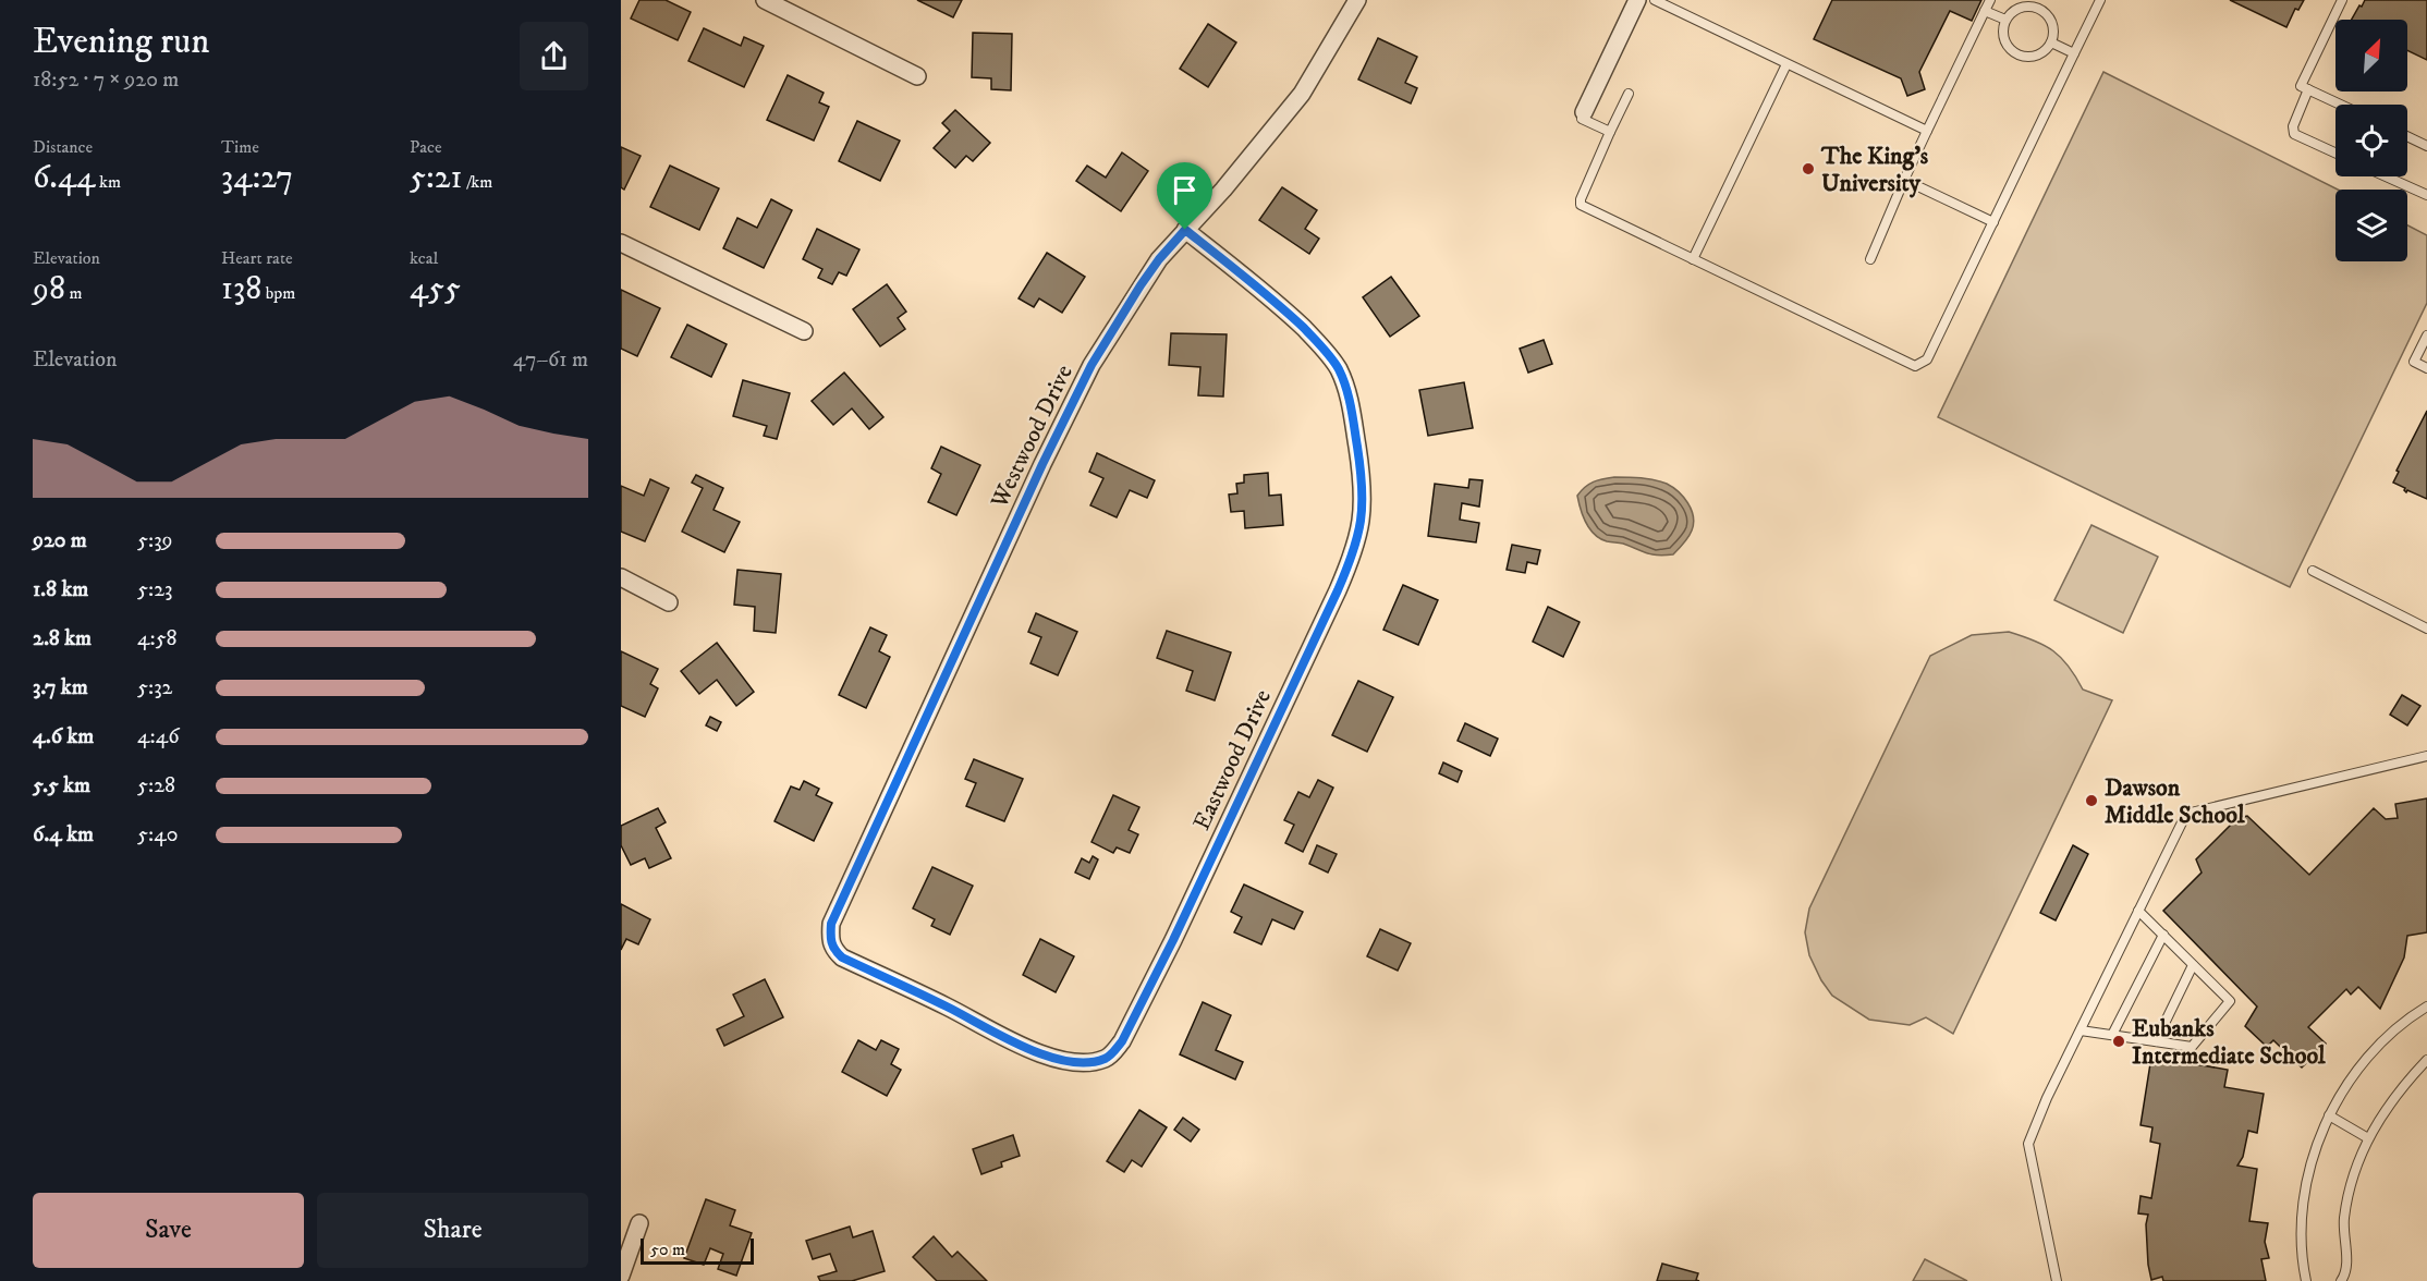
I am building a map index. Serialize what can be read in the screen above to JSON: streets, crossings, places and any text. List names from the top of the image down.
{
  "streets": {
    "street": ["Westwood Drive", "Eastwood Drive"]
  },
  "crossings": [
    ["Westwood Drive", "Eastwood Drive"]
  ],
  "places": ["The King’s University", "Dawson Middle School", "Eubanks Intermediate School"],
  "scale_bar": "50 m",
  "north": "top right",
  "page": {
    "heading": ["Evening run", "18:52 · 7 × 920 m"],
    "stats": [
      ["Distance", "6.44 km"],
      ["Time", "34:27"],
      ["Pace", "5:21 /km"],
      ["Elevation", "98 m"],
      ["Heart rate", "138 bpm"],
      ["kcal", "455"]
    ],
    "chart": ["Elevation", "47–61 m"],
    "list": [
      {
        "name": "920 m",
        "note": "5:39"
      },
      {
        "name": "1.8 km",
        "note": "5:23"
      },
      {
        "name": "2.8 km",
        "note": "4:58"
      },
      {
        "name": "3.7 km",
        "note": "5:32"
      },
      {
        "name": "4.6 km",
        "note": "4:46"
      },
      {
        "name": "5.5 km",
        "note": "5:28"
      },
      {
        "name": "6.4 km",
        "note": "5:40"
      }
    ],
    "buttons": ["Save", "Share"],
    "scale": "50 m"
  }
}
